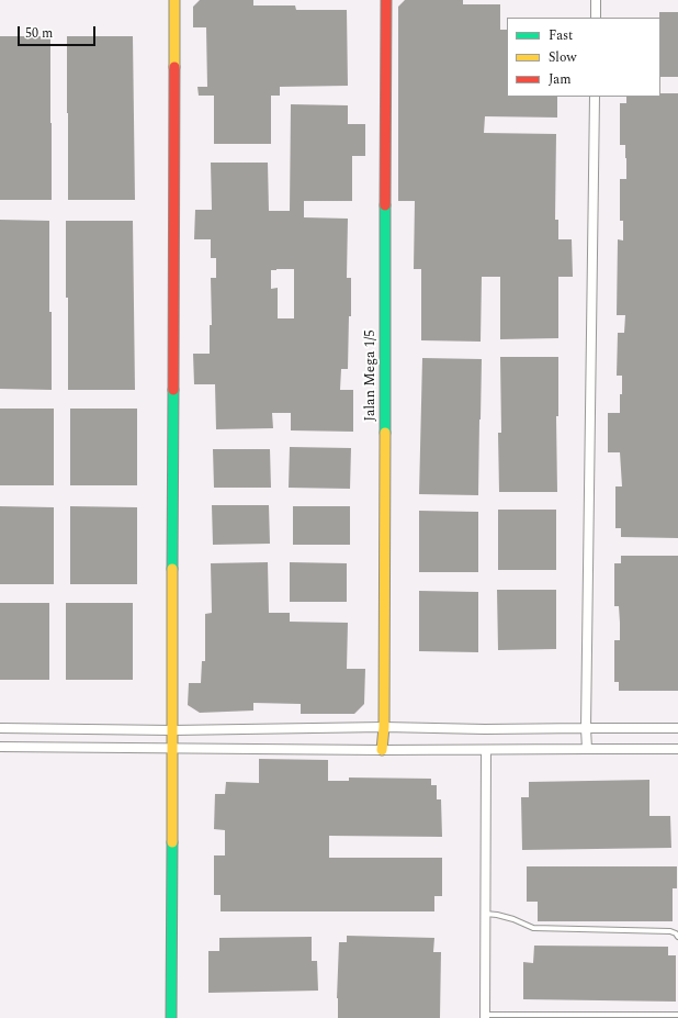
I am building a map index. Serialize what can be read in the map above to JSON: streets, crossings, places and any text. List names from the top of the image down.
{
  "streets": {
    "street": ["Jalan Mega 1/5"]
  },
  "legend": ["Fast", "Slow", "Jam"],
  "scale_bar": "50 m"
}
